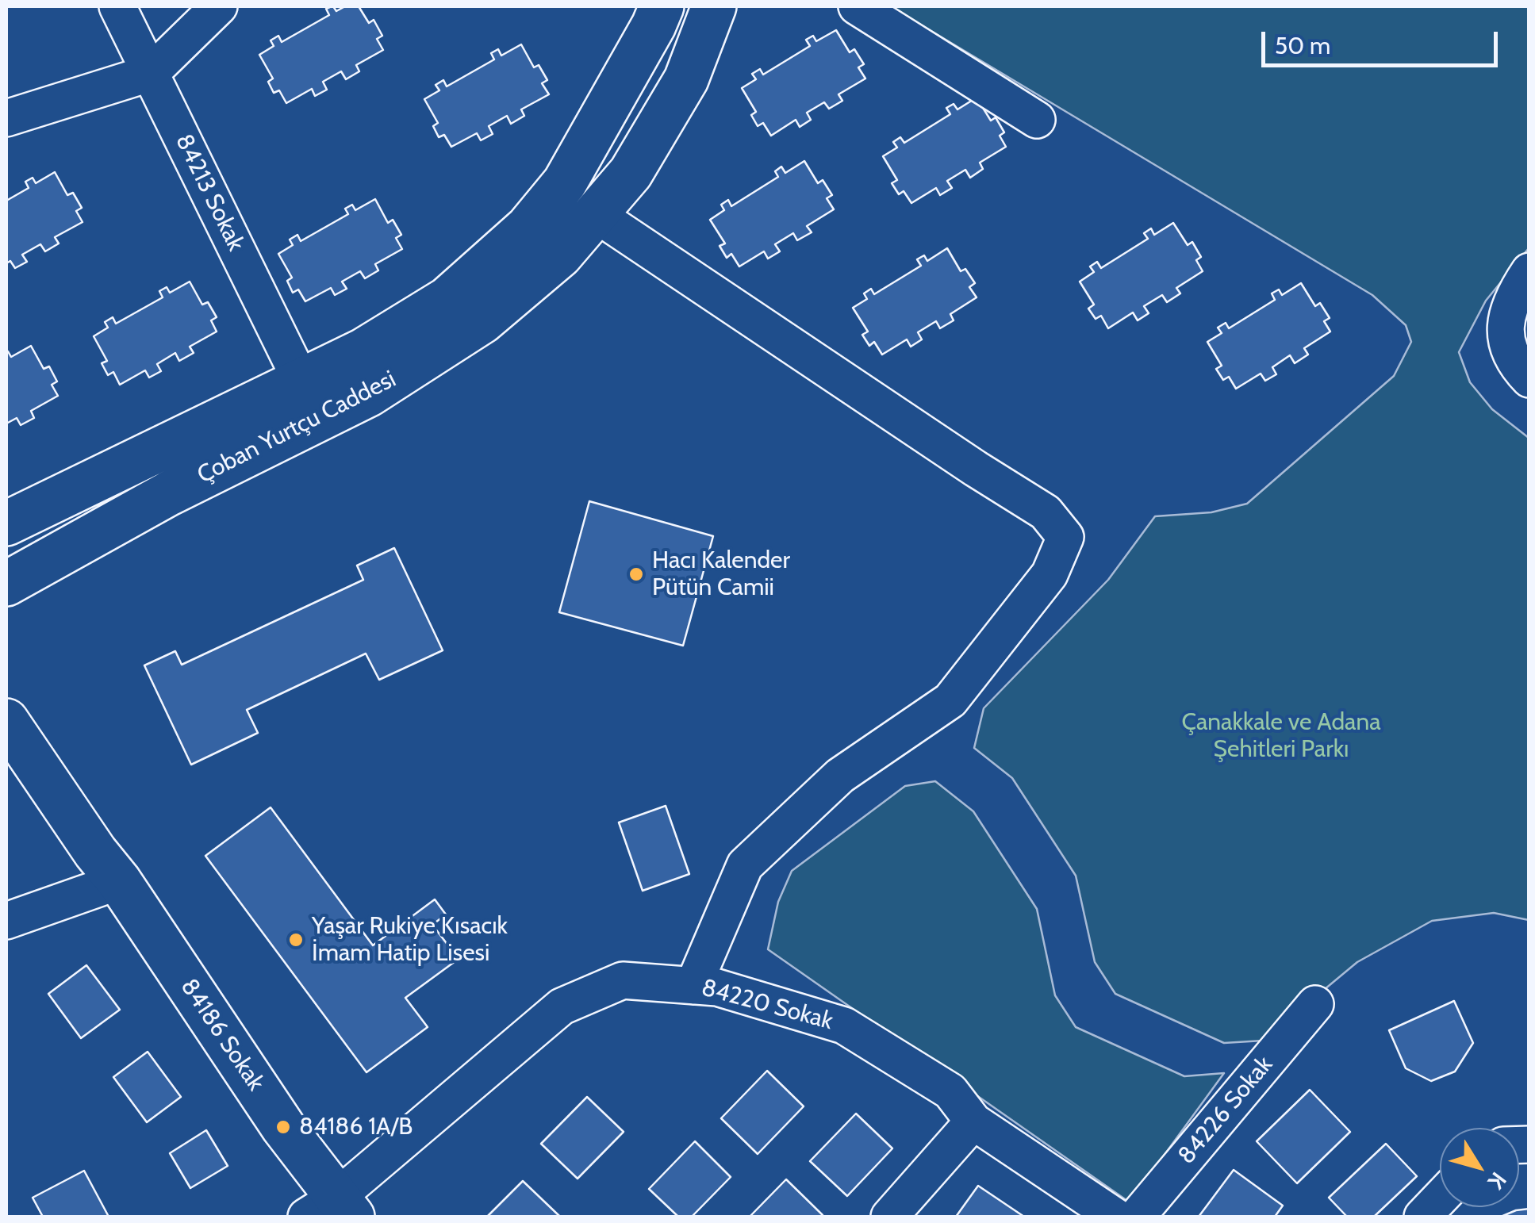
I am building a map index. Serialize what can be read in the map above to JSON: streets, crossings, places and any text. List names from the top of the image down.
{
  "streets": {
    "main road": ["Çoban Yurtçu Caddesi", "84186 Sokak"],
    "street": ["84213 Sokak", "84220 Sokak", "84226 Sokak"]
  },
  "crossings": [
    ["84213 Sokak", "Çoban Yurtçu Caddesi"],
    ["84220 Sokak", "84186 Sokak"]
  ],
  "parks": ["Çanakkale ve Adana Şehitleri Parkı"],
  "places": ["Hacı Kalender Pütün Camii", "Yaşar Rukiye Kısacık İmam Hatip Lisesi", "84186 1A/B"],
  "scale_bar": "50 m",
  "north": "bottom right"
}
